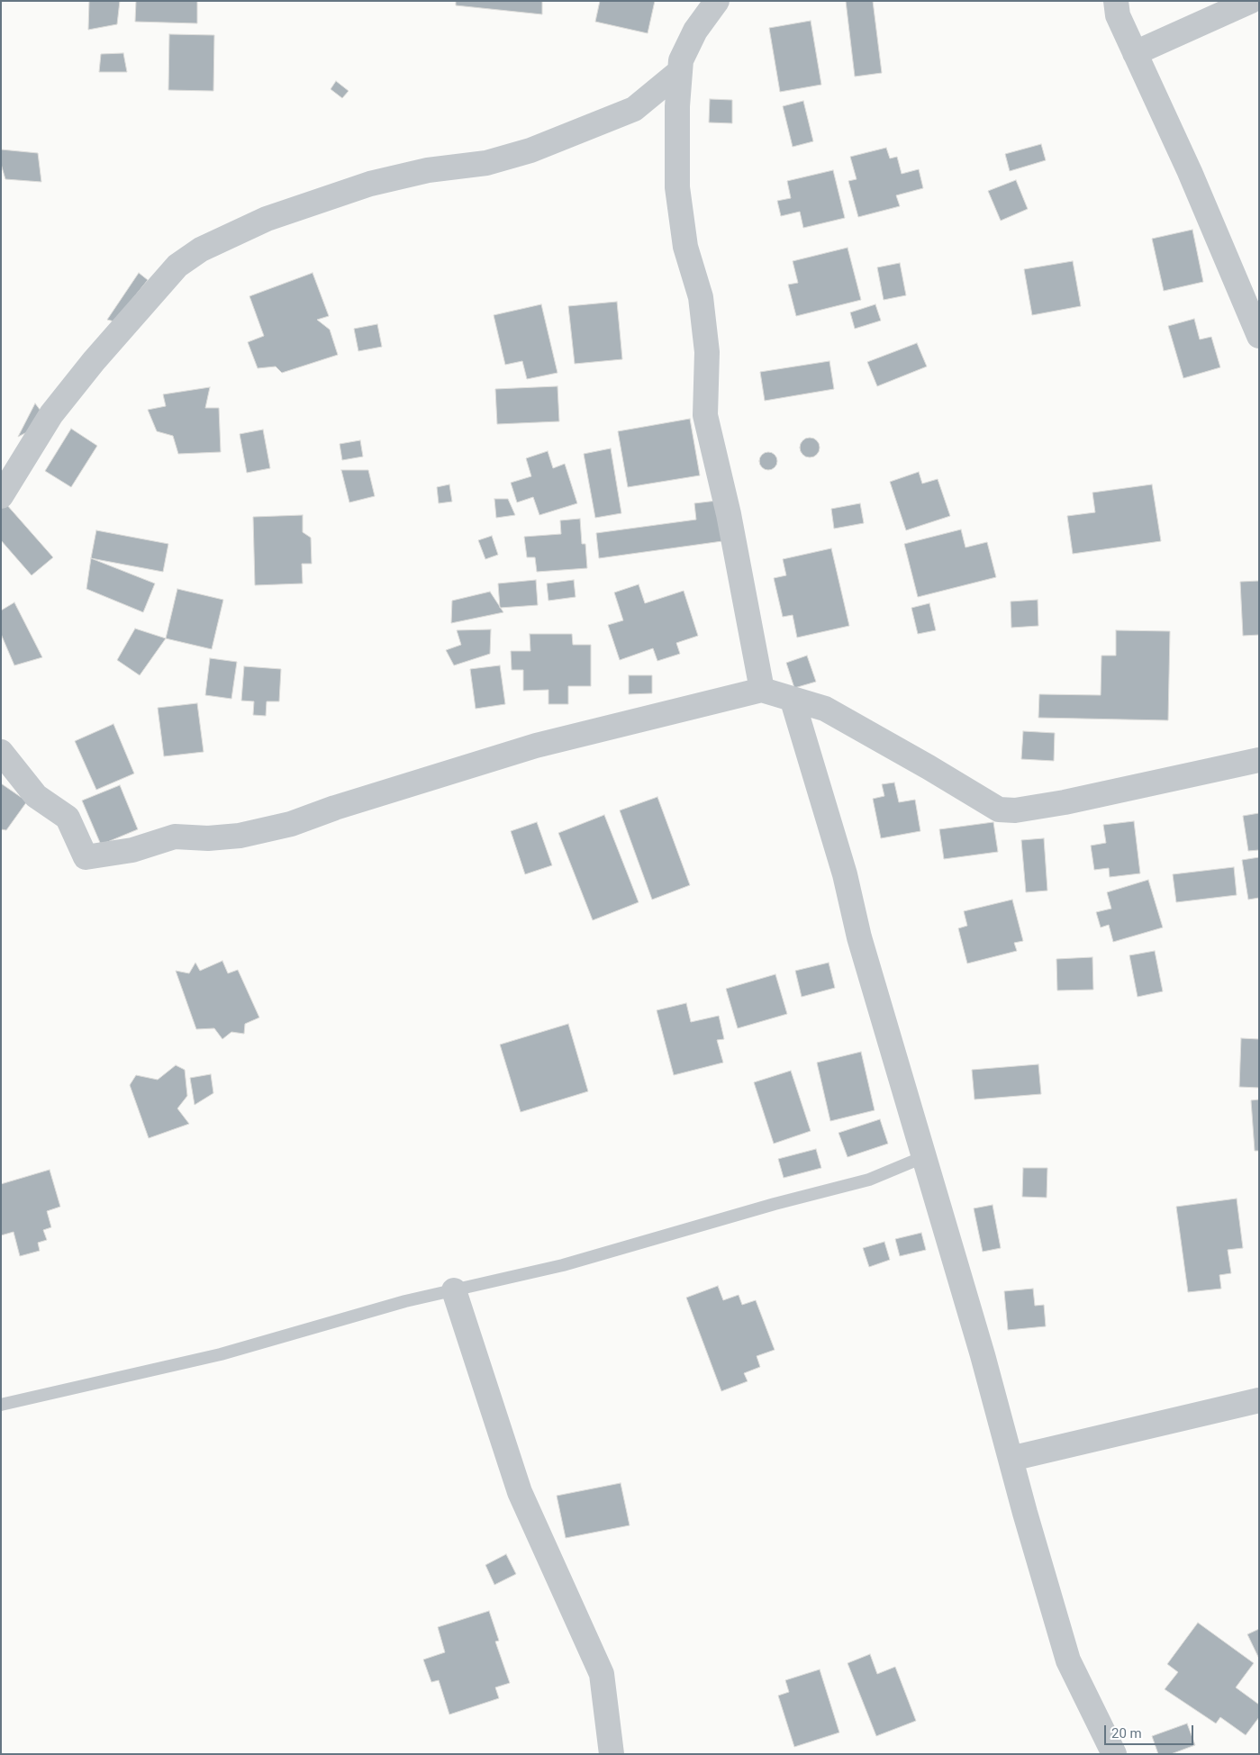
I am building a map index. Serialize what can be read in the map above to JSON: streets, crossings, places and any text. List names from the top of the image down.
{
  "scale_bar": "20 m"
}
